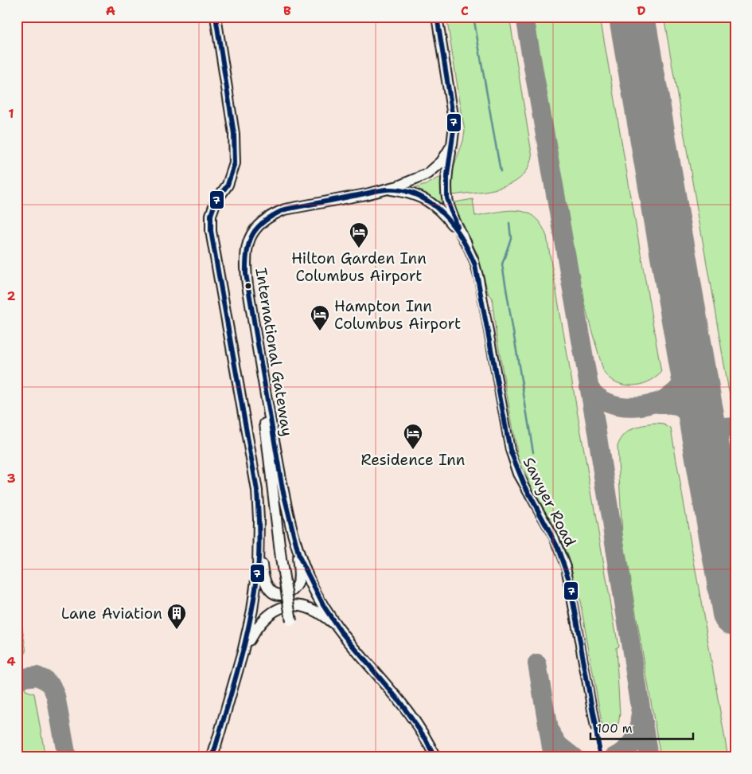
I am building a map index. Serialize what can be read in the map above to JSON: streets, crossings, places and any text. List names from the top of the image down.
{
  "streets": {
    "main road": ["International Gateway"],
    "street": ["Sawyer Road"]
  },
  "places": {
    "hotel": ["Hilton Garden Inn Columbus Airport", "Hampton Inn Columbus Airport", "Residence Inn"],
    "building": ["Lane Aviation"]
  },
  "lines": ["transit line 7"],
  "scale_bar": "100 m",
  "grid": {
    "columns": [
      "A",
      "B",
      "C",
      "D"
    ],
    "rows": [
      "1",
      "2",
      "3",
      "4"
    ]
  }
}
